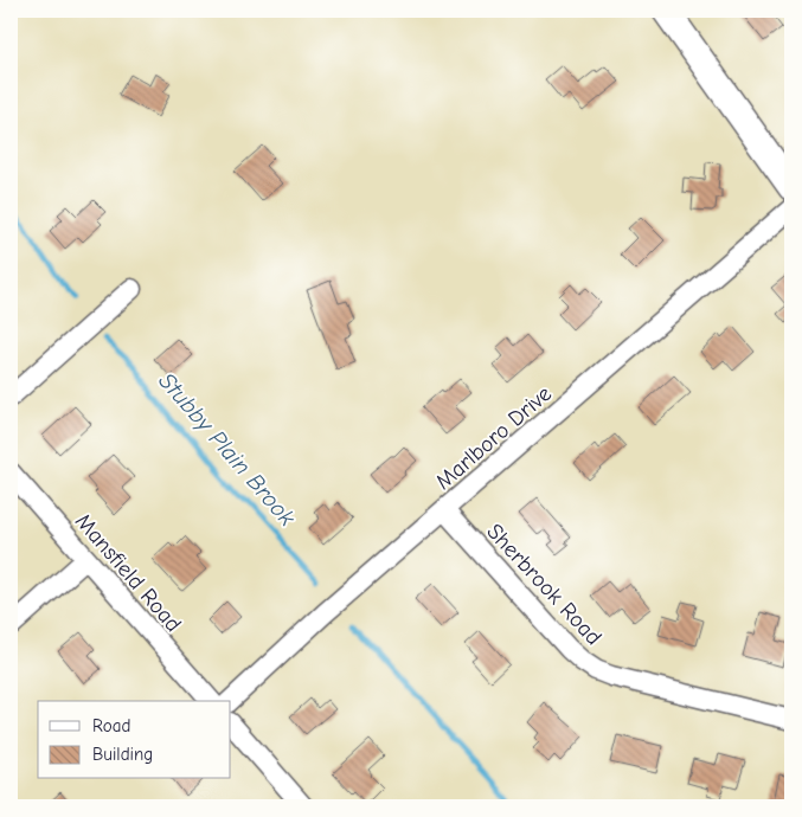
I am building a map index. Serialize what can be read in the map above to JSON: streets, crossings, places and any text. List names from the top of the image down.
{
  "streets": {
    "street": ["Marlboro Drive", "Mansfield Road", "Sherbrook Road"]
  },
  "crossings": [
    ["Marlboro Drive", "Sherbrook Road"]
  ],
  "water": ["Stubby Plain Brook"],
  "legend": ["Road", "Building"]
}
